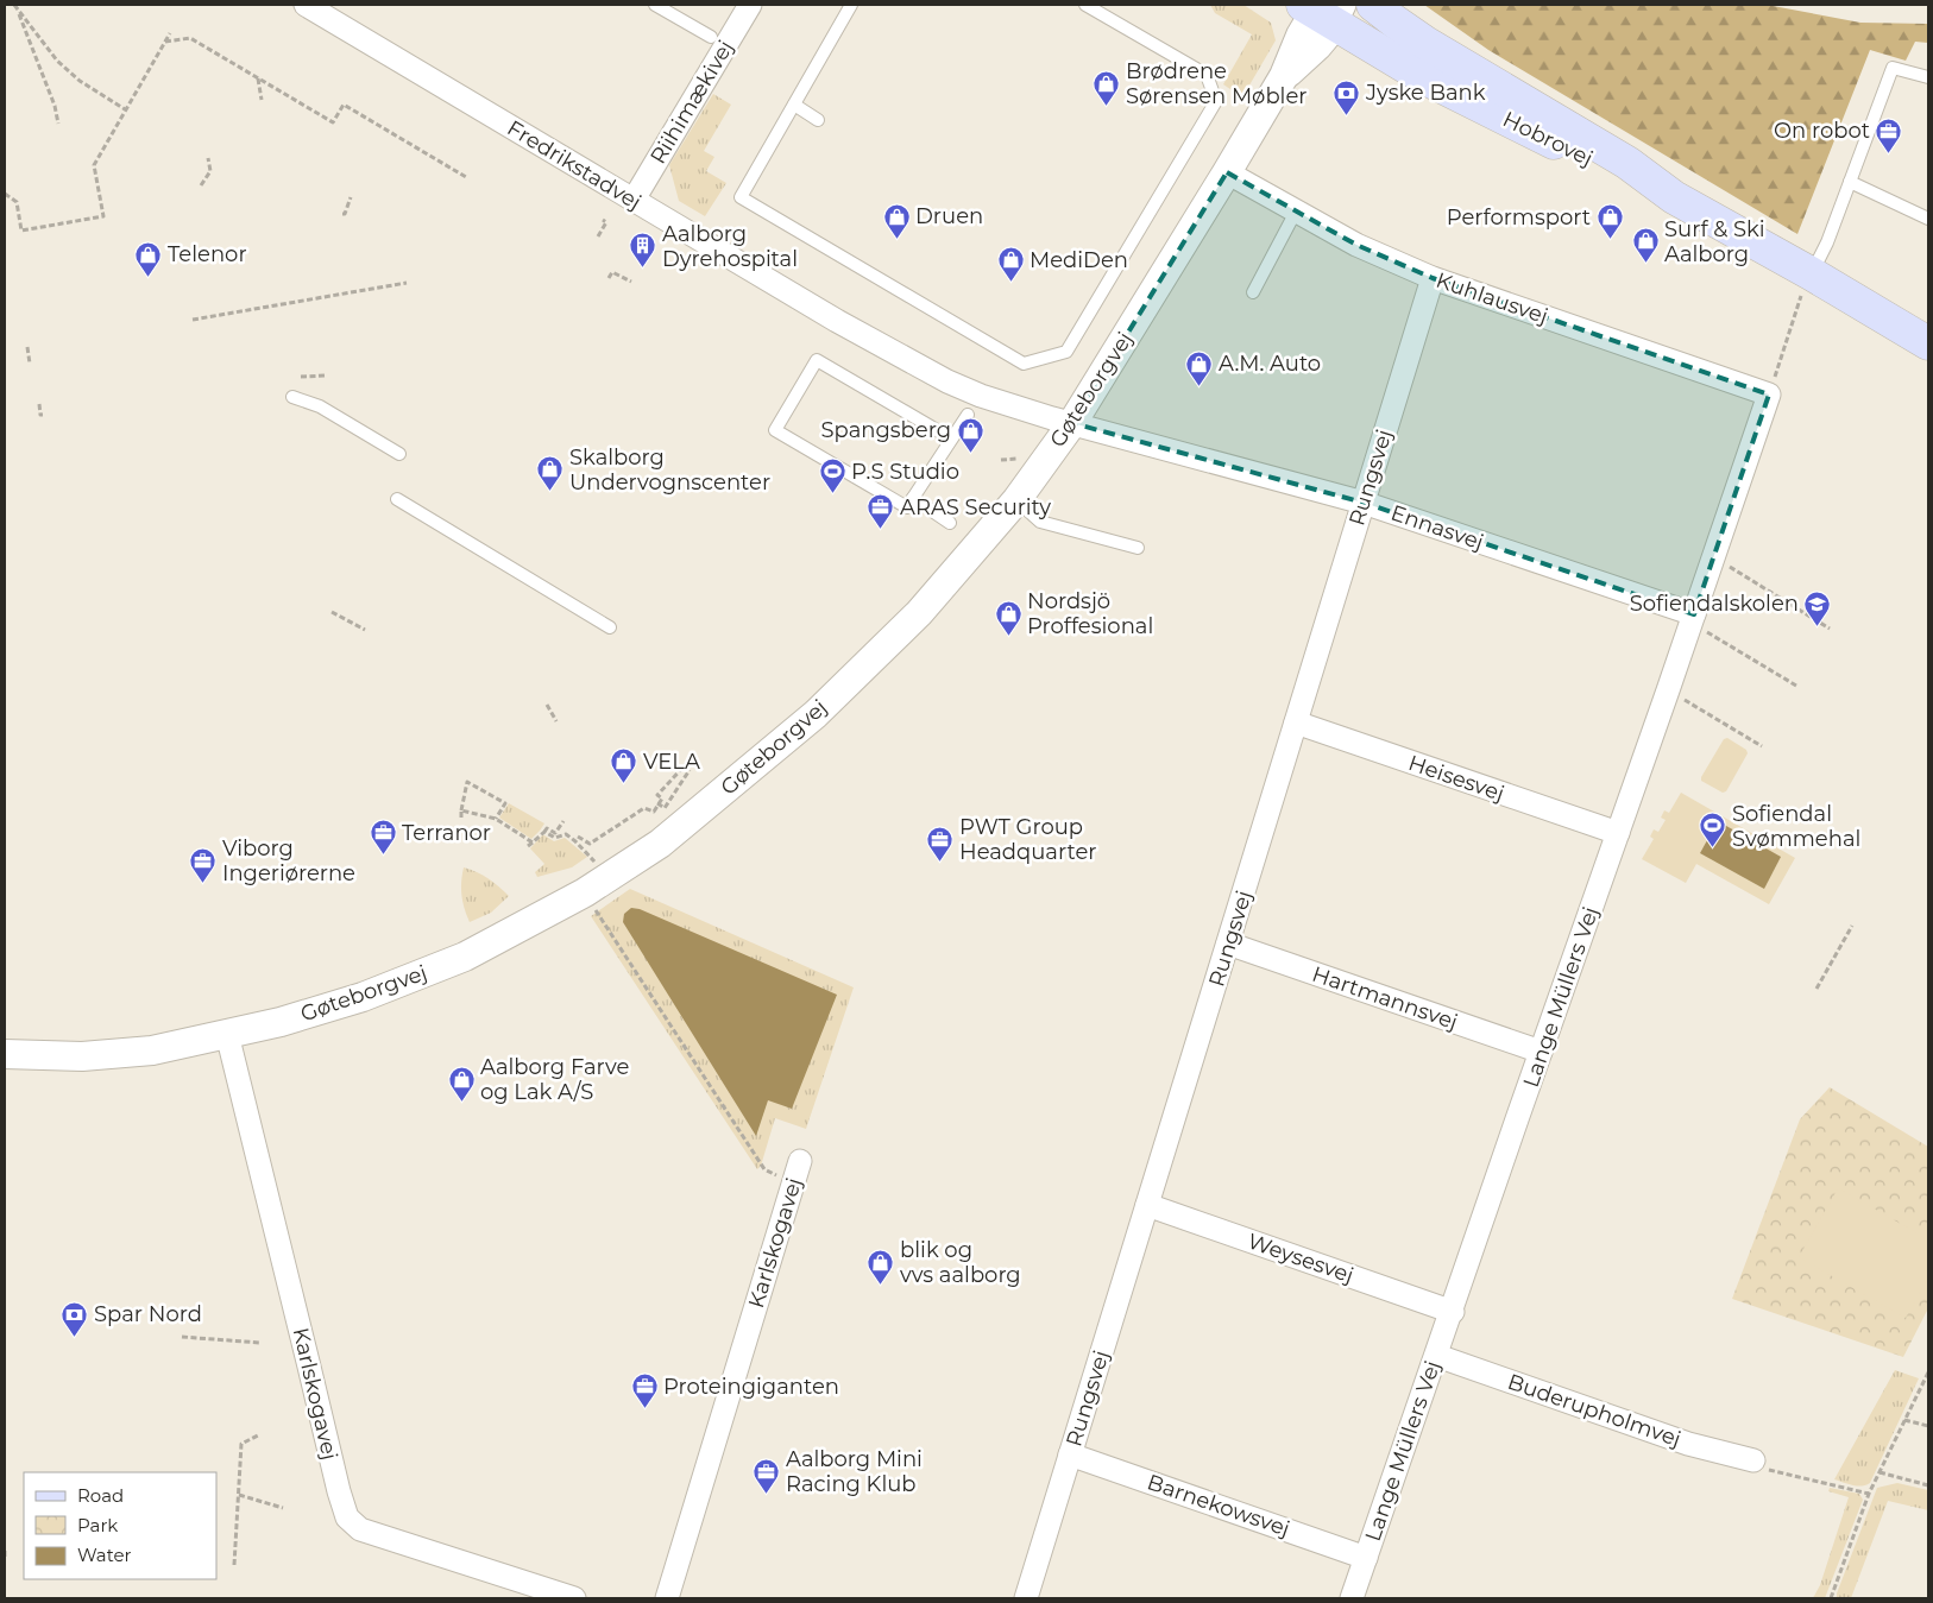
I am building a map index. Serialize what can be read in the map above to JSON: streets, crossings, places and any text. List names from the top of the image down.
{
  "streets": {
    "main road": ["Hobrovej"],
    "street": [
      "Riihimækivej",
      "Fredrikstadvej",
      "Kuhlausvej",
      "Gøteborgvej",
      "Rungsvej",
      "Ennasvej",
      "Heisesvej",
      "Lange Müllers Vej",
      "Hartmannsvej",
      "Karlskogavej",
      "Weysesvej",
      "Buderupholmvej",
      "Barnekowsvej"
    ]
  },
  "crossings": [
    ["Riihimækivej", "Fredrikstadvej"],
    ["Hobrovej", "Gøteborgvej"],
    ["Fredrikstadvej", "Gøteborgvej"],
    ["Fredrikstadvej", "Ennasvej"],
    ["Kuhlausvej", "Gøteborgvej"],
    ["Kuhlausvej", "Rungsvej"],
    ["Kuhlausvej", "Lange Müllers Vej"],
    ["Gøteborgvej", "Ennasvej"],
    ["Gøteborgvej", "Karlskogavej"],
    ["Rungsvej", "Ennasvej"],
    ["Rungsvej", "Heisesvej"],
    ["Rungsvej", "Hartmannsvej"],
    ["Rungsvej", "Weysesvej"],
    ["Rungsvej", "Barnekowsvej"],
    ["Ennasvej", "Lange Müllers Vej"],
    ["Heisesvej", "Lange Müllers Vej"],
    ["Lange Müllers Vej", "Hartmannsvej"],
    ["Lange Müllers Vej", "Weysesvej"],
    ["Lange Müllers Vej", "Buderupholmvej"],
    ["Lange Müllers Vej", "Barnekowsvej"]
  ],
  "places": {
    "shop": [
      "Brødrene Sørensen Møbler",
      "Druen",
      "Performsport",
      "Surf & Ski Aalborg",
      "Telenor",
      "MediDen",
      "A.M. Auto",
      "Spangsberg",
      "Skalborg Undervognscenter",
      "Nordsjö Proffesional",
      "VELA",
      "Aalborg Farve og Lak A/S",
      "blik og vvs aalborg"
    ],
    "bank": ["Jyske Bank", "Spar Nord"],
    "office": [
      "On robot",
      "ARAS Security",
      "Terranor",
      "PWT Group Headquarter",
      "Viborg Ingeriørerne",
      "Proteingiganten",
      "Aalborg Mini Racing Klub"
    ],
    "building": ["Aalborg Dyrehospital"],
    "sports": ["P.S Studio", "Sofiendal Svømmehal"],
    "school or university": ["Sofiendalskolen"]
  },
  "legend": ["Road", "Park", "Water"]
}
